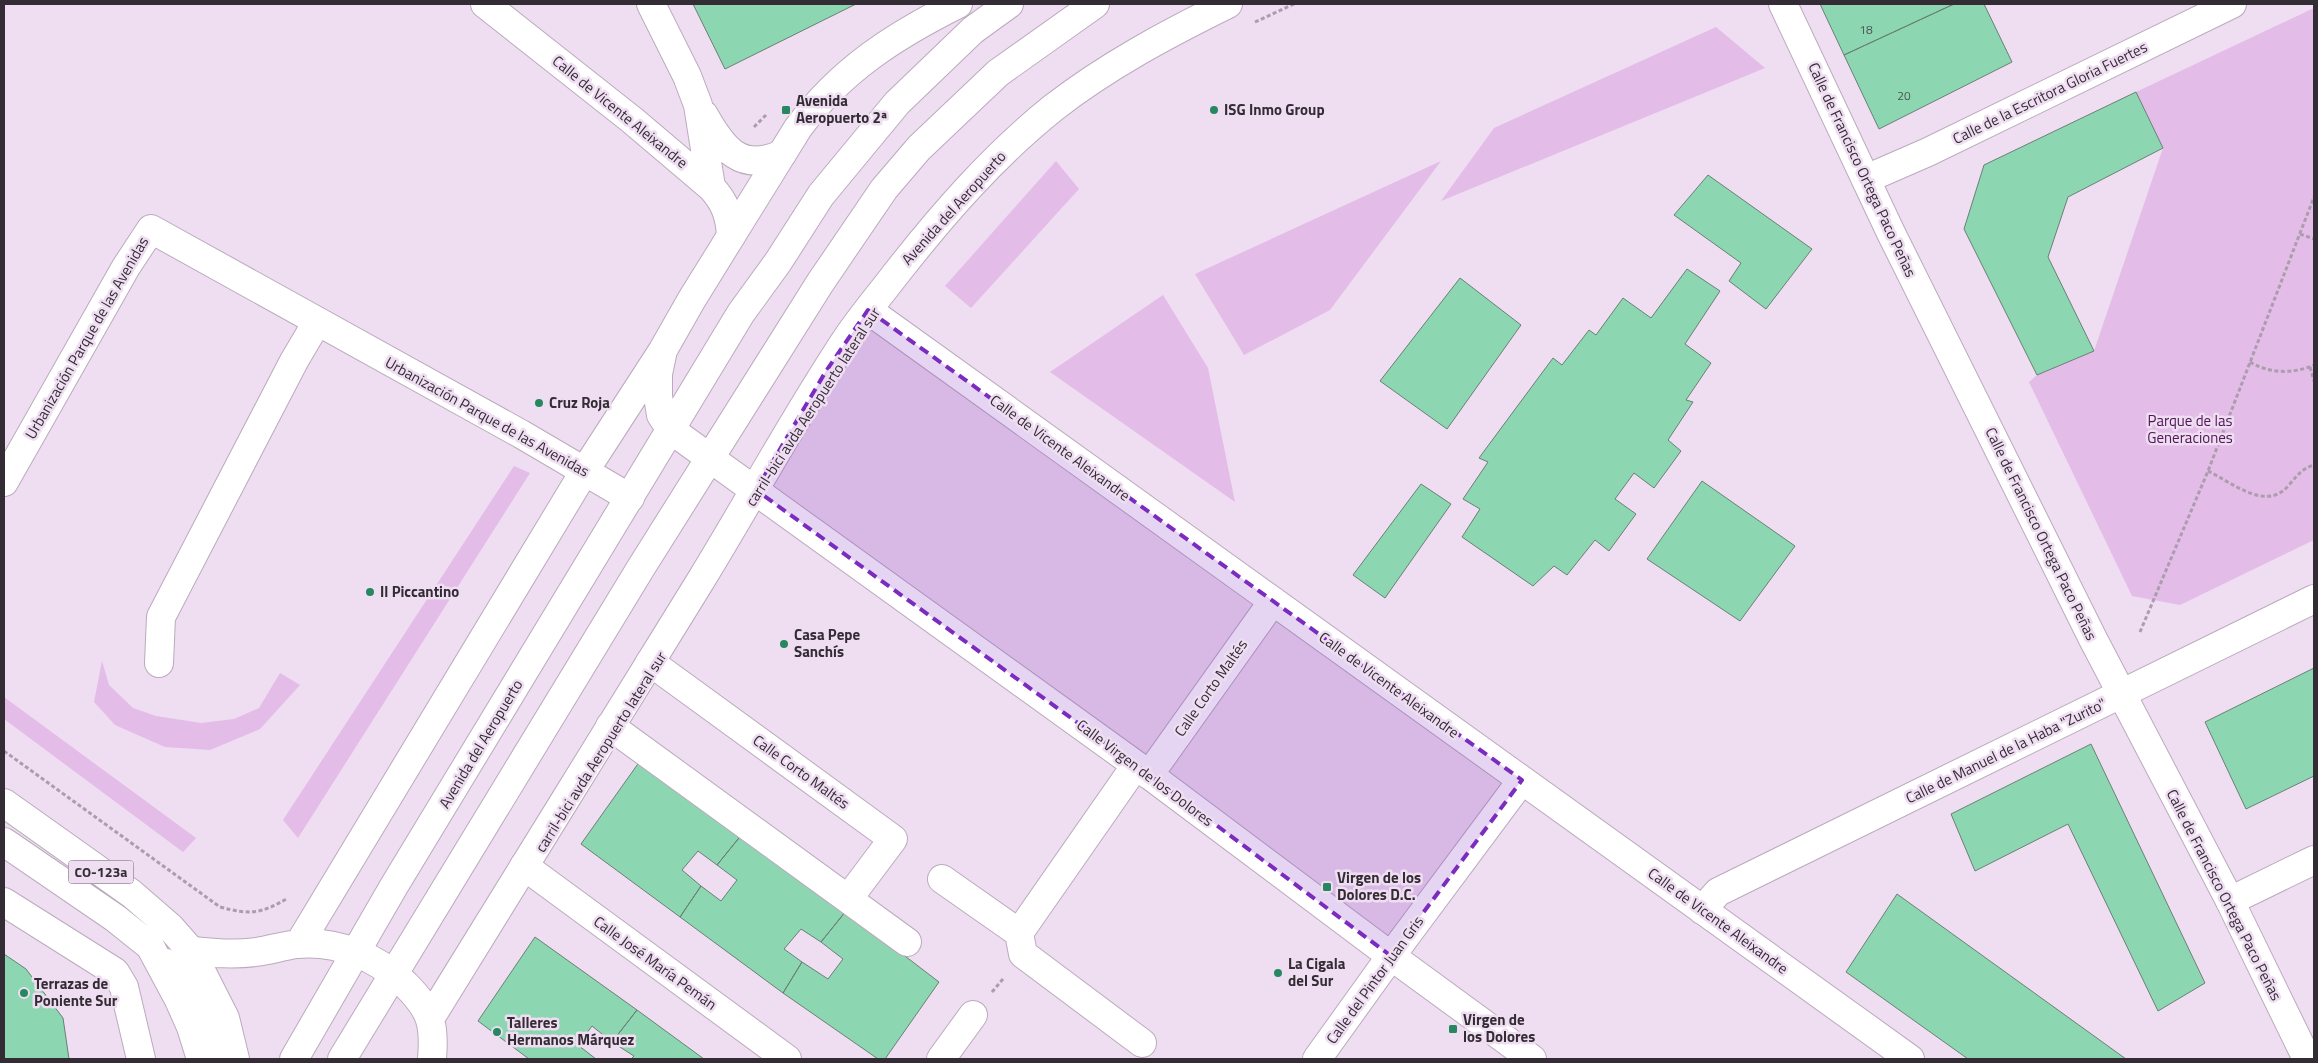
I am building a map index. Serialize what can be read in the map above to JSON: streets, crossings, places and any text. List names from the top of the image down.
{
  "streets": {
    "street": [
      "Calle de la Escritora Gloria Fuertes",
      "Calle de Vicente Aleixandre",
      "Calle de Francisco Ortega Paco Peñas",
      "Avenida del Aeropuerto",
      "Urbanización Parque de las Avenidas",
      "Calle Corto Maltés",
      "Calle de Manuel de la Haba \"Zurito\"",
      "Calle Virgen de los Dolores",
      "CO-123a",
      "Calle José María Pemán",
      "Calle del Pintor Juan Gris"
    ]
  },
  "crossings": [
    ["Calle de la Escritora Gloria Fuertes", "Calle de Francisco Ortega Paco Peñas"],
    ["Calle de Vicente Aleixandre", "Avenida del Aeropuerto"],
    ["Calle de Vicente Aleixandre", "Calle Corto Maltés"],
    ["Calle de Vicente Aleixandre", "Calle de Manuel de la Haba \"Zurito\""],
    ["Calle de Vicente Aleixandre", "Calle del Pintor Juan Gris"],
    ["Calle de Francisco Ortega Paco Peñas", "Calle de Manuel de la Haba \"Zurito\""],
    ["Avenida del Aeropuerto", "Urbanización Parque de las Avenidas"],
    ["Avenida del Aeropuerto", "Calle Corto Maltés"],
    ["Avenida del Aeropuerto", "Calle Virgen de los Dolores"],
    ["Avenida del Aeropuerto", "Calle José María Pemán"],
    ["Calle Corto Maltés", "Calle Virgen de los Dolores"],
    ["Calle Virgen de los Dolores", "Calle del Pintor Juan Gris"]
  ],
  "parks": ["Parque de las Generaciones"],
  "places": {
    "transit": ["Avenida Aeropuerto 2ª", "Virgen de los Dolores D.C.", "Virgen de los Dolores"],
    "other": [
      "ISG Inmo Group",
      "Cruz Roja",
      "Il Piccantino",
      "Casa Pepe Sanchís",
      "La Cigala del Sur",
      "Terrazas de Poniente Sur",
      "Talleres Hermanos Márquez"
    ]
  },
  "house_numbers": ["18", "20"]
}
